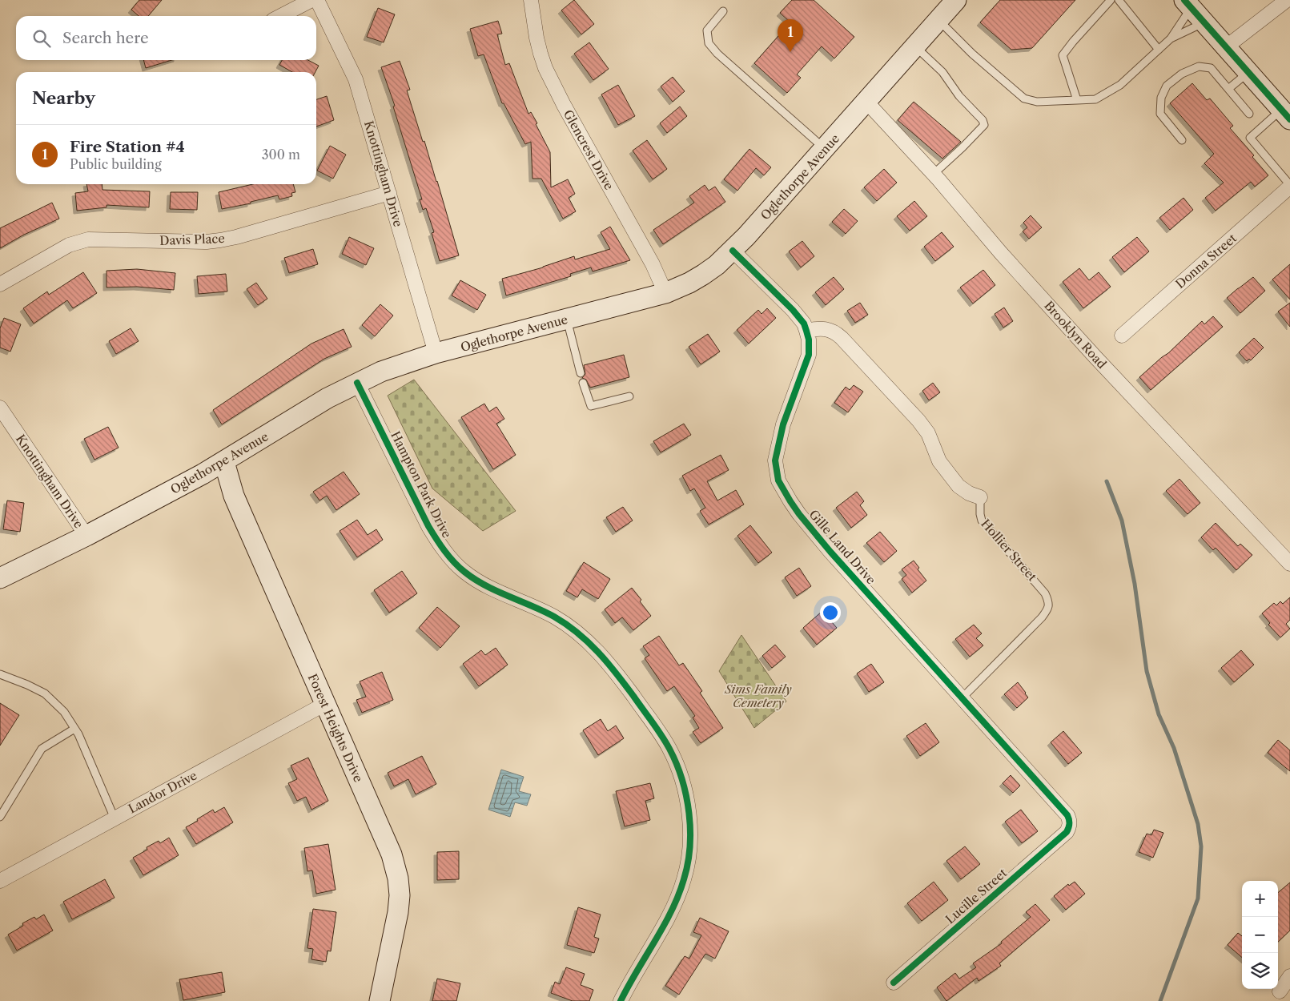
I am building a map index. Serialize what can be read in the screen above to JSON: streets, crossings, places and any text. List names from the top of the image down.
{
  "streets": {
    "main road": ["Oglethorpe Avenue", "Forest Heights Drive"],
    "street": [
      "Glencrest Drive",
      "Knottingham Drive",
      "Davis Place",
      "Donna Street",
      "Brooklyn Road",
      "Hampton Park Drive",
      "Gille Land Drive",
      "Hollier Street",
      "Landor Drive",
      "Lucille Street"
    ]
  },
  "crossings": [
    ["Glencrest Drive", "Oglethorpe Avenue"],
    ["Knottingham Drive", "Oglethorpe Avenue"],
    ["Knottingham Drive", "Davis Place"],
    ["Oglethorpe Avenue", "Brooklyn Road"],
    ["Oglethorpe Avenue", "Hampton Park Drive"],
    ["Oglethorpe Avenue", "Gille Land Drive"],
    ["Oglethorpe Avenue", "Forest Heights Drive"],
    ["Gille Land Drive", "Hollier Street"],
    ["Gille Land Drive", "Lucille Street"],
    ["Forest Heights Drive", "Landor Drive"]
  ],
  "parks": ["Sims Family Cemetery"],
  "page": {
    "search": "Search here",
    "pins": "1",
    "heading": "Nearby",
    "list": [
      {
        "mark": "1",
        "name": "Fire Station #4",
        "note": "Public building",
        "value": "300 m"
      }
    ],
    "map_buttons": ["+", "−"]
  }
}
